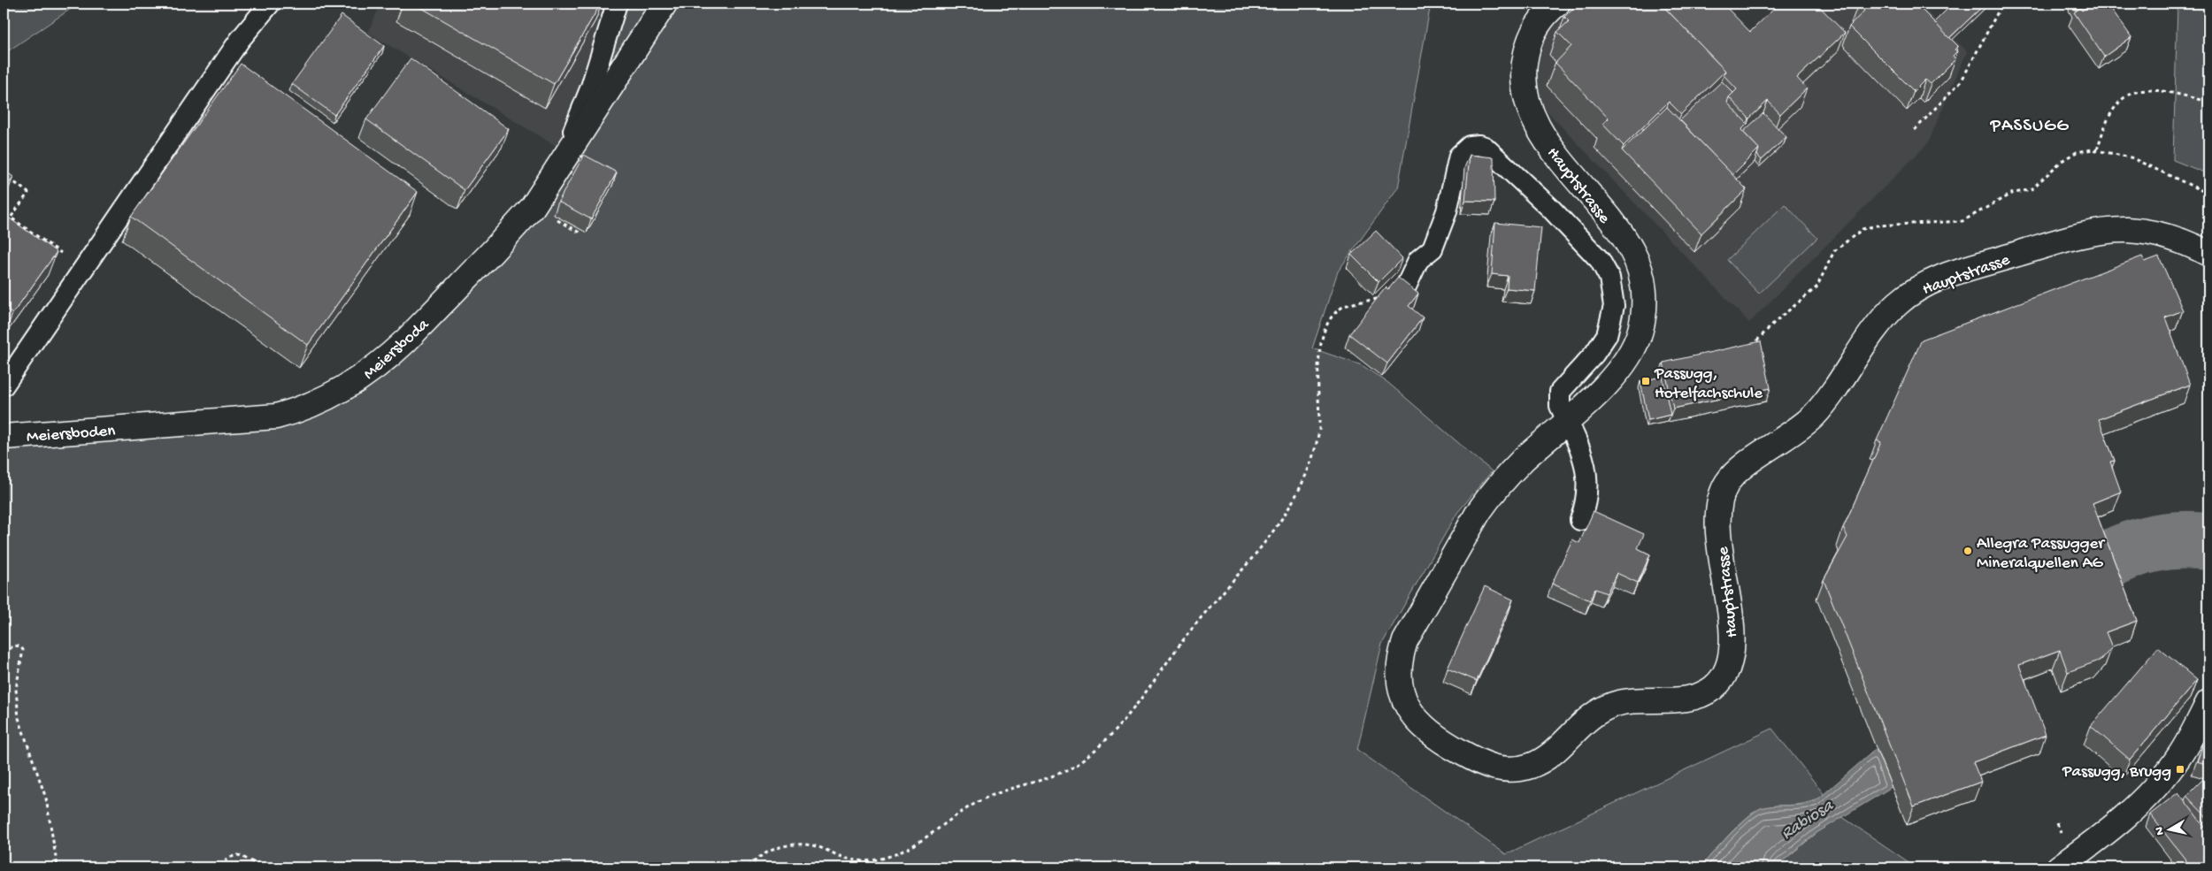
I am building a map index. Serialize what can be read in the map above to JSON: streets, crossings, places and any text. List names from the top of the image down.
{
  "streets": {
    "street": ["Hauptstrasse", "Meiersboda", "Meiersboden"]
  },
  "crossings": [
    ["Meiersboda", "Meiersboden"]
  ],
  "districts": ["PASSUGG"],
  "water": ["Rabiosa"],
  "places": {
    "transit": ["Passugg, Hotelfachschule", "Passugg, Brugg"],
    "other": ["Allegra Passugger Mineralquellen AG"]
  },
  "north": "left"
}
